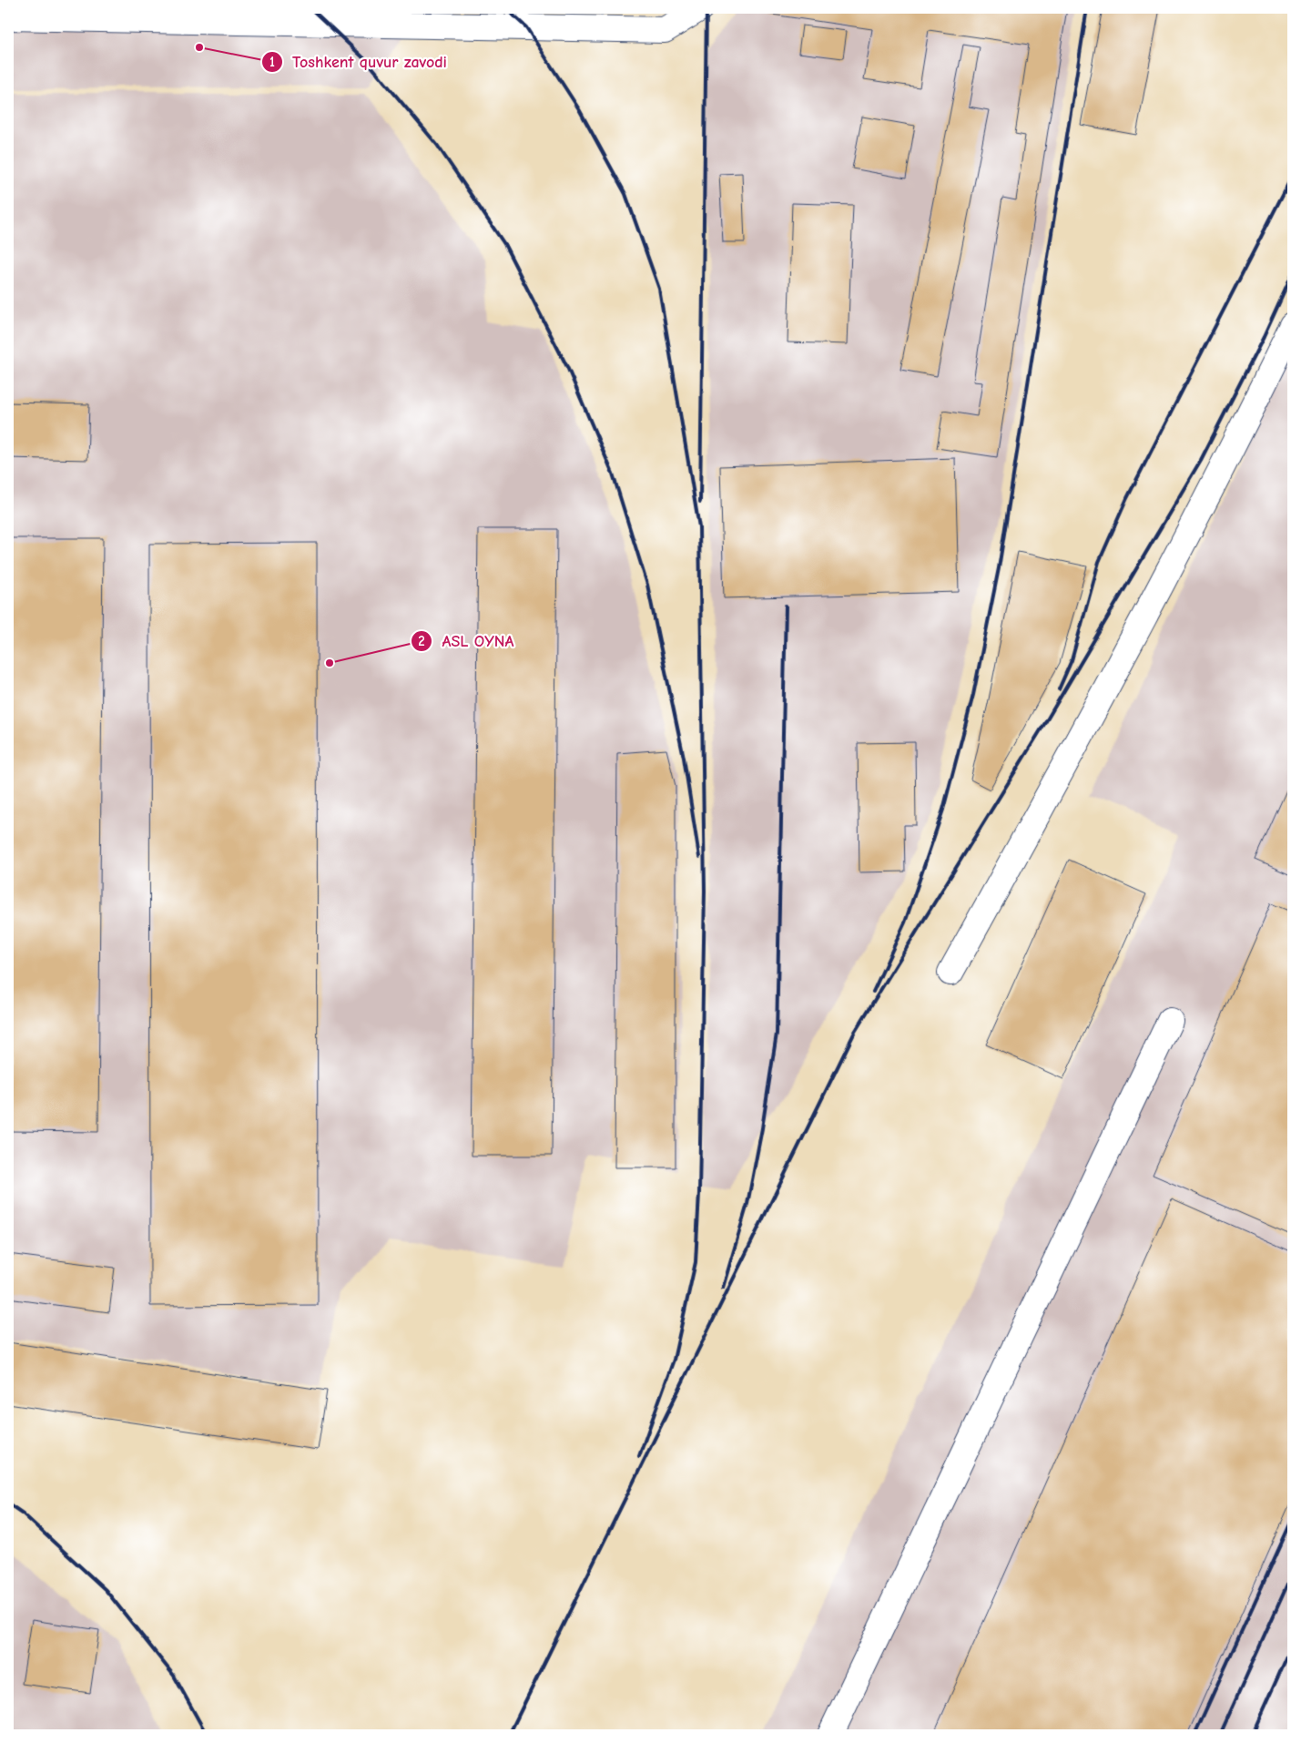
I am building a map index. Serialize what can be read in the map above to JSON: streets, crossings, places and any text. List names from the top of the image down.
{
  "places": ["Toshkent quvur zavodi", "ASL OYNA"]
}
